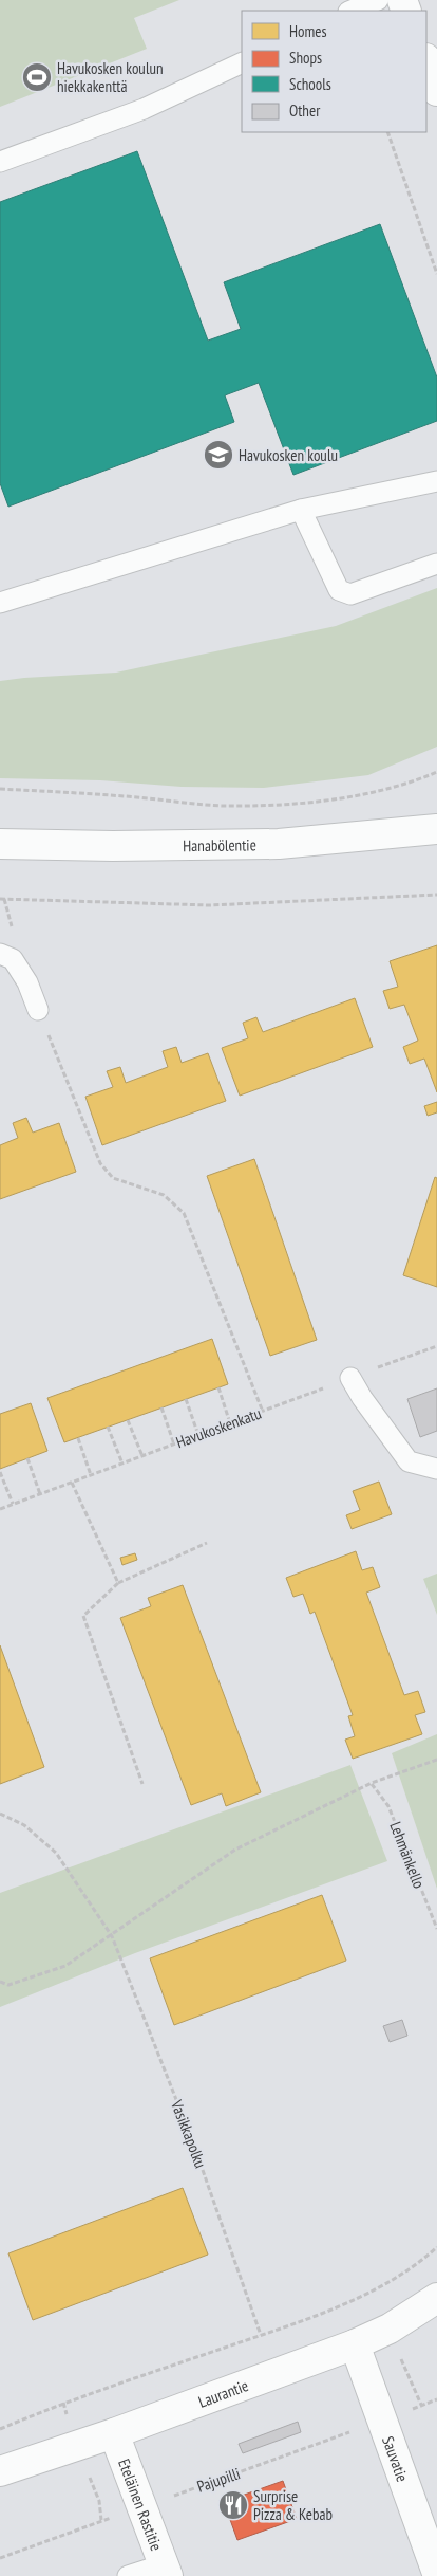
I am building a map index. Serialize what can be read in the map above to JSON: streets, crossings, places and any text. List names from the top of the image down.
{
  "streets": {
    "street": [
      "Hanabölentie",
      "Laurantie",
      "Sauvatie",
      "Eteläinen Rastitie"
    ],
    "path": [
      "Havukoskenkatu",
      "Lehmänkello",
      "Vasikkapolku",
      "Pajupilli"
    ]
  },
  "crossings": [
    ["Laurantie", "Sauvatie"],
    ["Laurantie", "Eteläinen Rastitie"],
    ["Sauvatie", "Pajupilli"],
    ["Pajupilli", "Eteläinen Rastitie"]
  ],
  "places": {
    "sports": ["Havukosken koulun hiekkakenttä"],
    "school or university": ["Havukosken koulu"],
    "restaurant": ["Surprise Pizza & Kebab"]
  },
  "legend": [
    "Homes",
    "Shops",
    "Schools",
    "Other"
  ]
}
